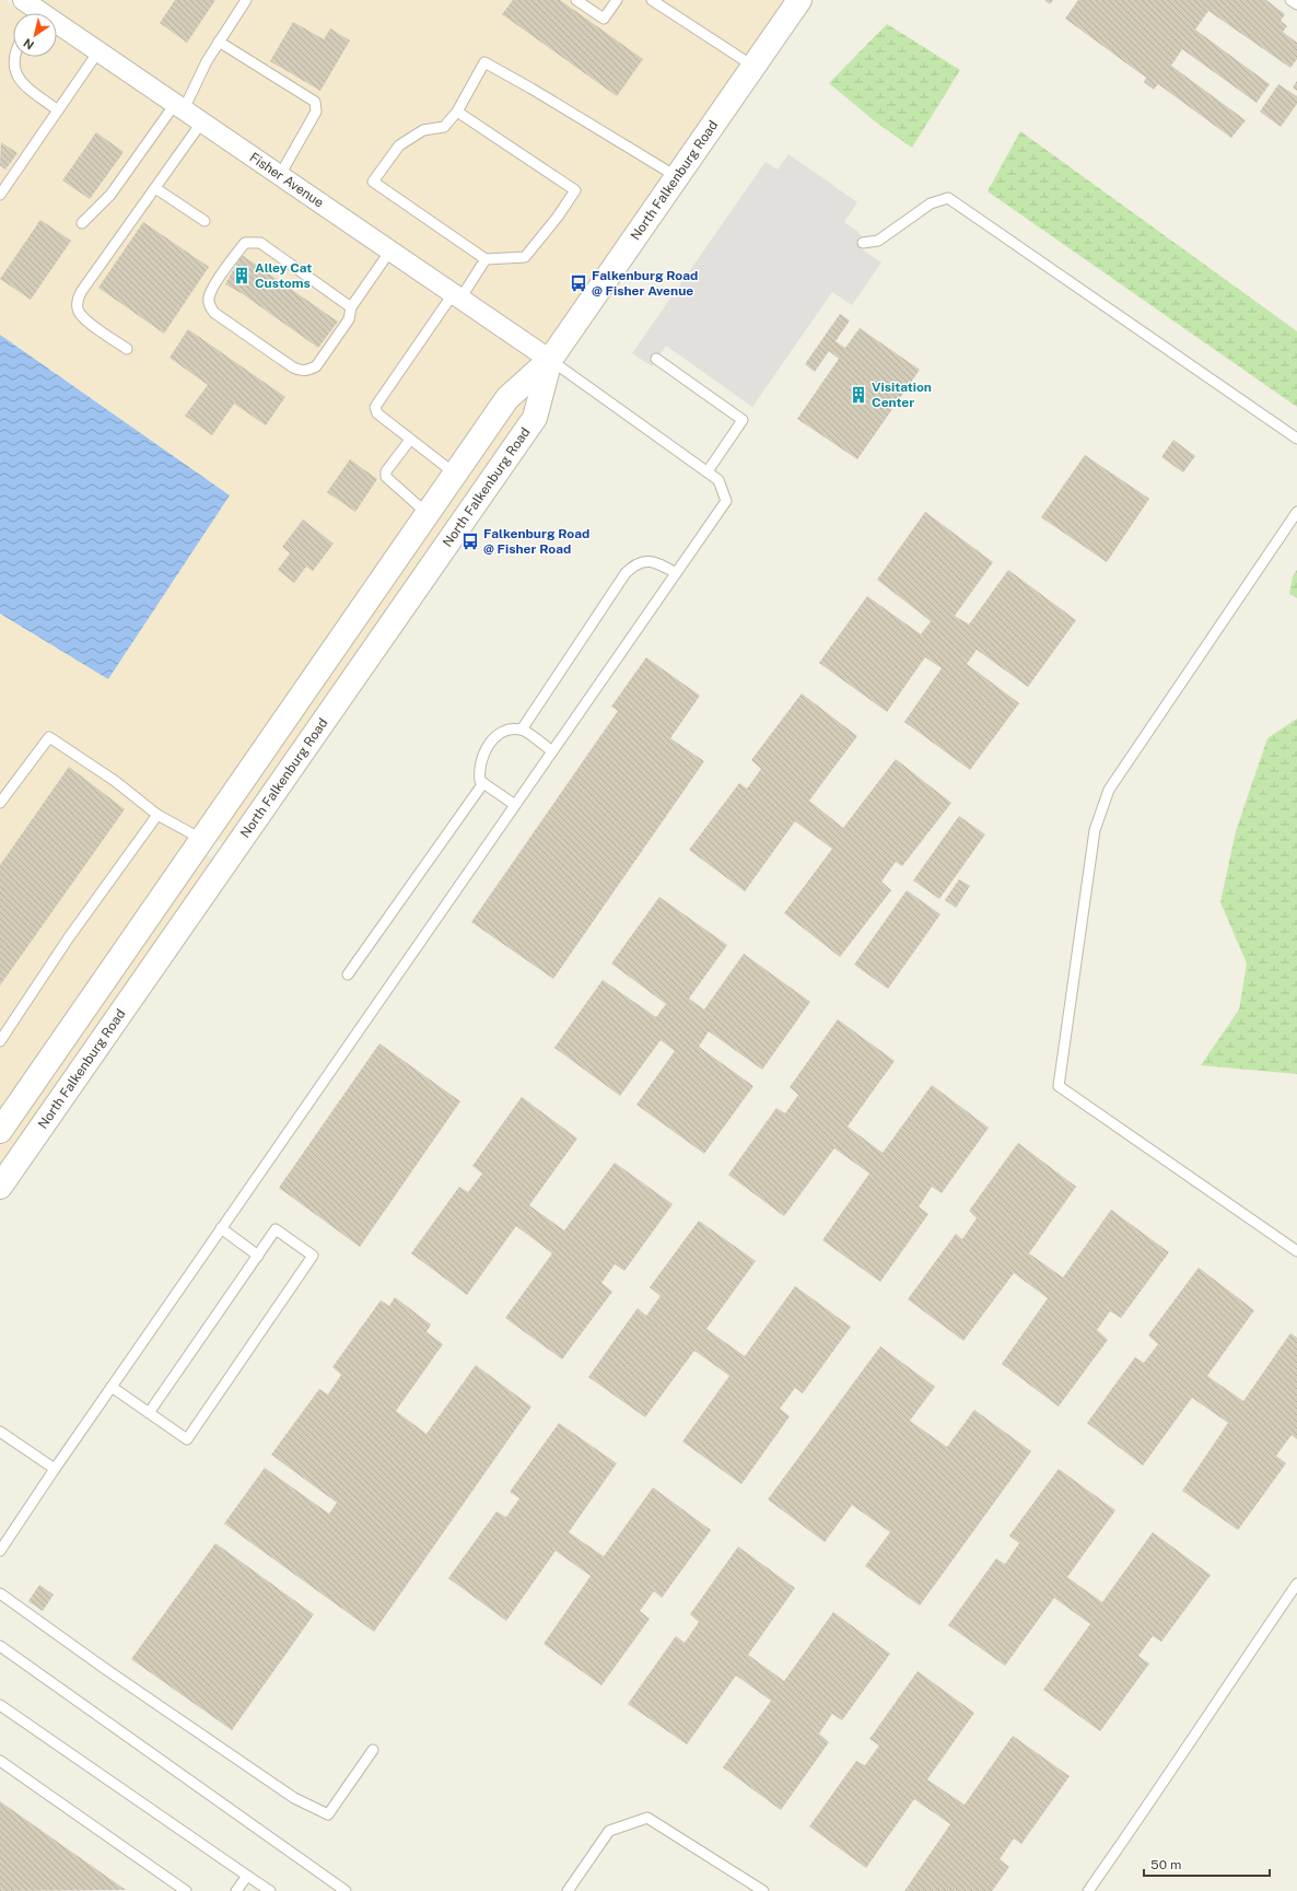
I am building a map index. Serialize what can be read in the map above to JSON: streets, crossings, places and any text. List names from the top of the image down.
{
  "streets": {
    "street": ["North Falkenburg Road", "Fisher Avenue"]
  },
  "crossings": [
    ["North Falkenburg Road", "Fisher Avenue"]
  ],
  "places": {
    "building": ["Alley Cat Customs", "Visitation Center"],
    "bus stop": ["Falkenburg Road @ Fisher Avenue", "Falkenburg Road @ Fisher Road"]
  },
  "scale_bar": "50 m",
  "north": "bottom left"
}
